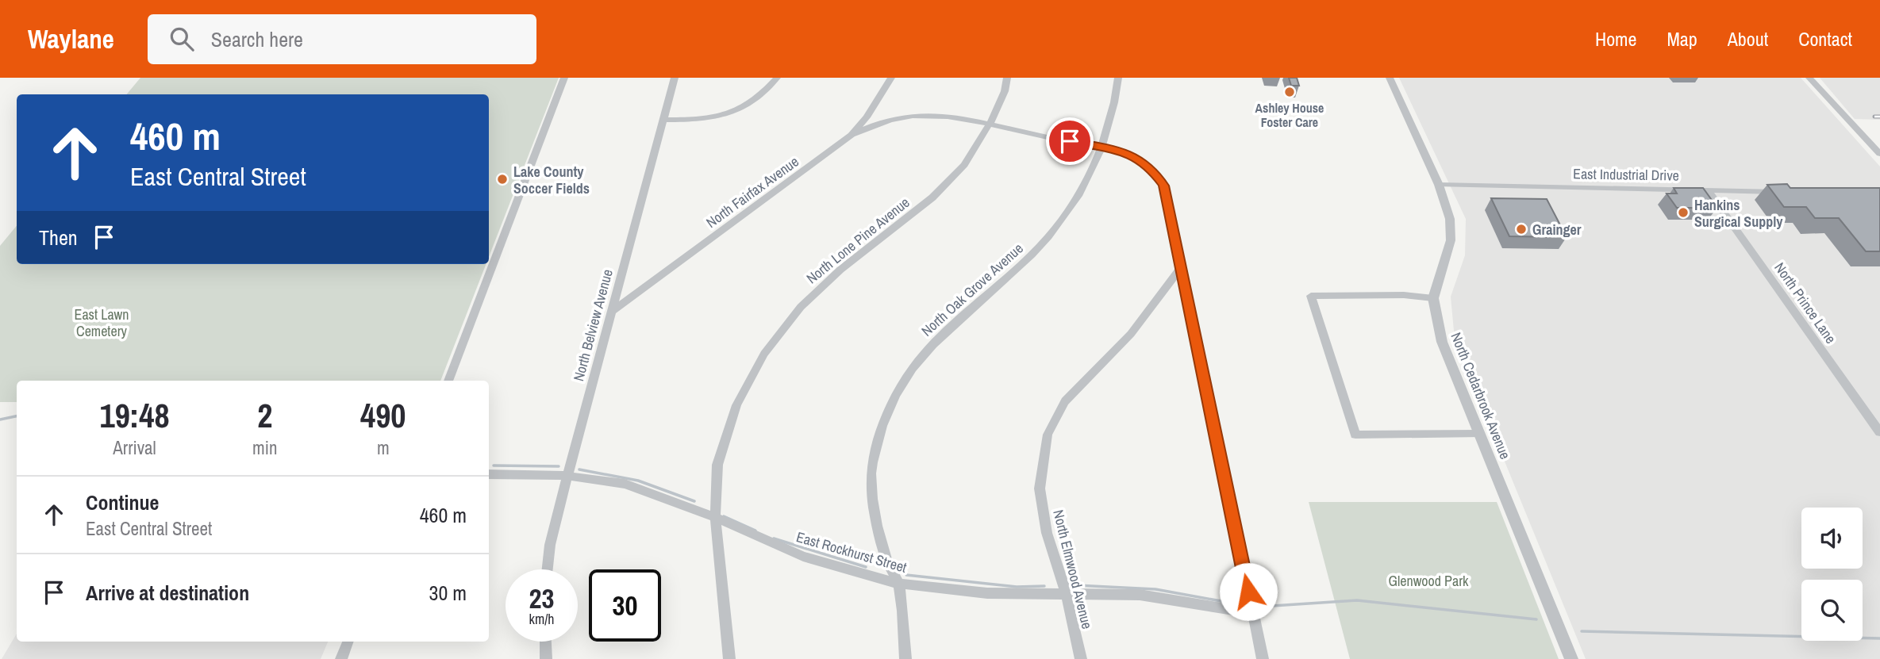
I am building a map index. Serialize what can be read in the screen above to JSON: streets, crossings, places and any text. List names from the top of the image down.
{
  "streets": {
    "street": [
      "East Industrial Drive",
      "North Fairfax Avenue",
      "North Lone Pine Avenue",
      "North Oak Grove Avenue",
      "North Prince Lane",
      "North Belview Avenue",
      "North Cedarbrook Avenue",
      "East Rockhurst Street",
      "North Elmwood Avenue"
    ]
  },
  "crossings": [
    ["East Industrial Drive", "North Prince Lane"],
    ["East Industrial Drive", "North Cedarbrook Avenue"],
    ["North Fairfax Avenue", "North Belview Avenue"],
    ["North Lone Pine Avenue", "East Rockhurst Street"],
    ["North Oak Grove Avenue", "East Rockhurst Street"],
    ["North Belview Avenue", "East Rockhurst Street"],
    ["East Rockhurst Street", "North Elmwood Avenue"]
  ],
  "parks": ["East Lawn Cemetery", "Glenwood Park"],
  "places": [
    "Ashley House Foster Care",
    "Lake County Soccer Fields",
    "Hankins Surgical Supply",
    "Grainger"
  ],
  "page": {
    "header": "Waylane",
    "search": "Search here",
    "nav": [
      "Home",
      "Map",
      "About",
      "Contact"
    ],
    "turn": ["460 m", "East Central Street"],
    "then": "Then",
    "eta": [
      "19:48",
      "Arrival",
      "2",
      "min",
      "490",
      "m"
    ],
    "list": [
      {
        "name": "Continue",
        "note": "East Central Street",
        "value": "460 m"
      },
      {
        "name": "Arrive at destination",
        "value": "30 m"
      }
    ],
    "speed": "23 km/h",
    "limit": "30"
  }
}
